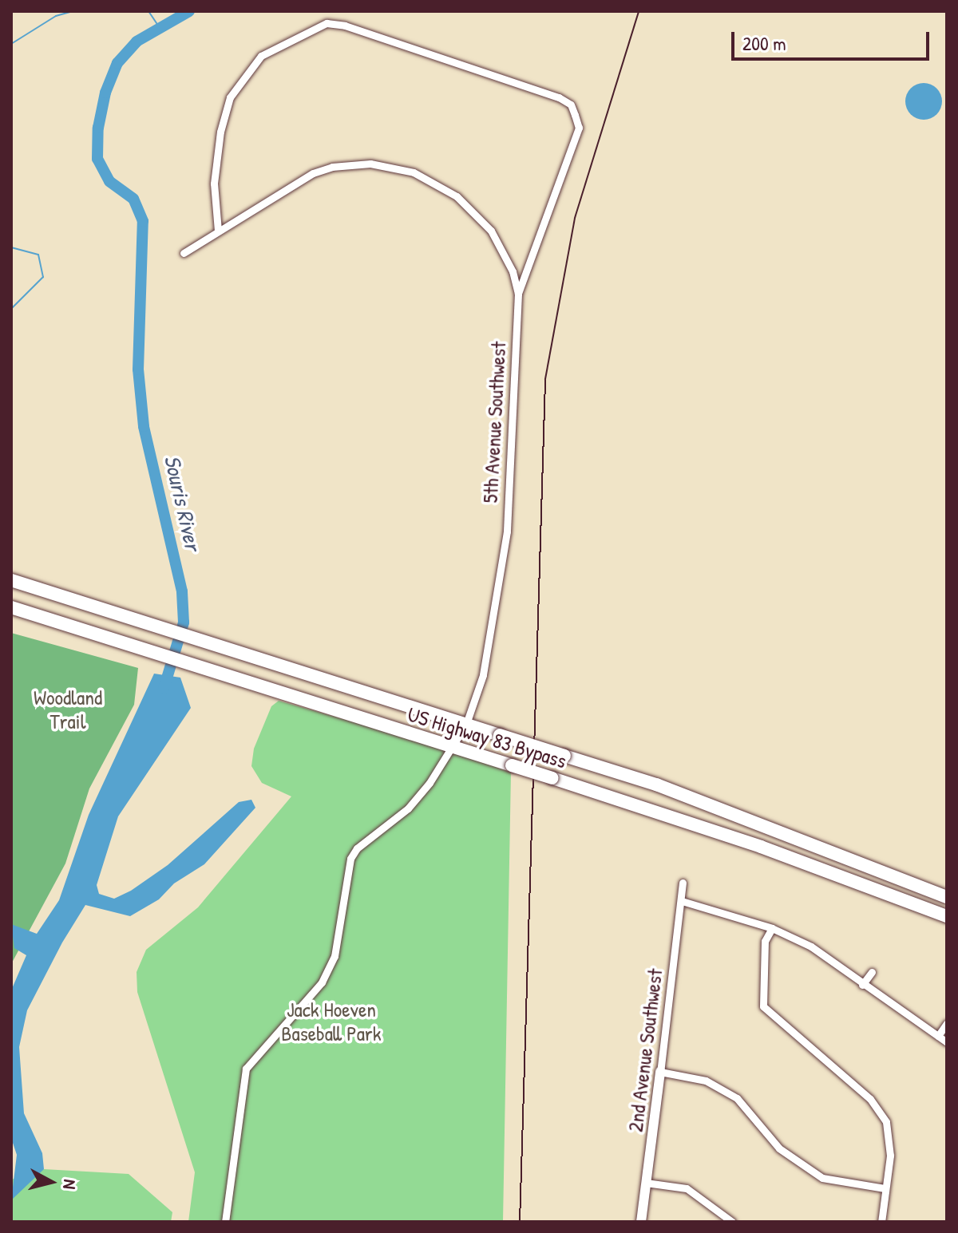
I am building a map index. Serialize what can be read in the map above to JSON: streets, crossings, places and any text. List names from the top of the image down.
{
  "streets": {
    "highway": ["US Highway 83 Bypass"],
    "street": ["5th Avenue Southwest", "2nd Avenue Southwest"]
  },
  "crossings": [
    ["5th Avenue Southwest", "US Highway 83 Bypass"]
  ],
  "water": ["Souris River"],
  "parks": ["Woodland Trail", "Jack Hoeven Baseball Park"],
  "scale_bar": "200 m",
  "north": "right"
}
